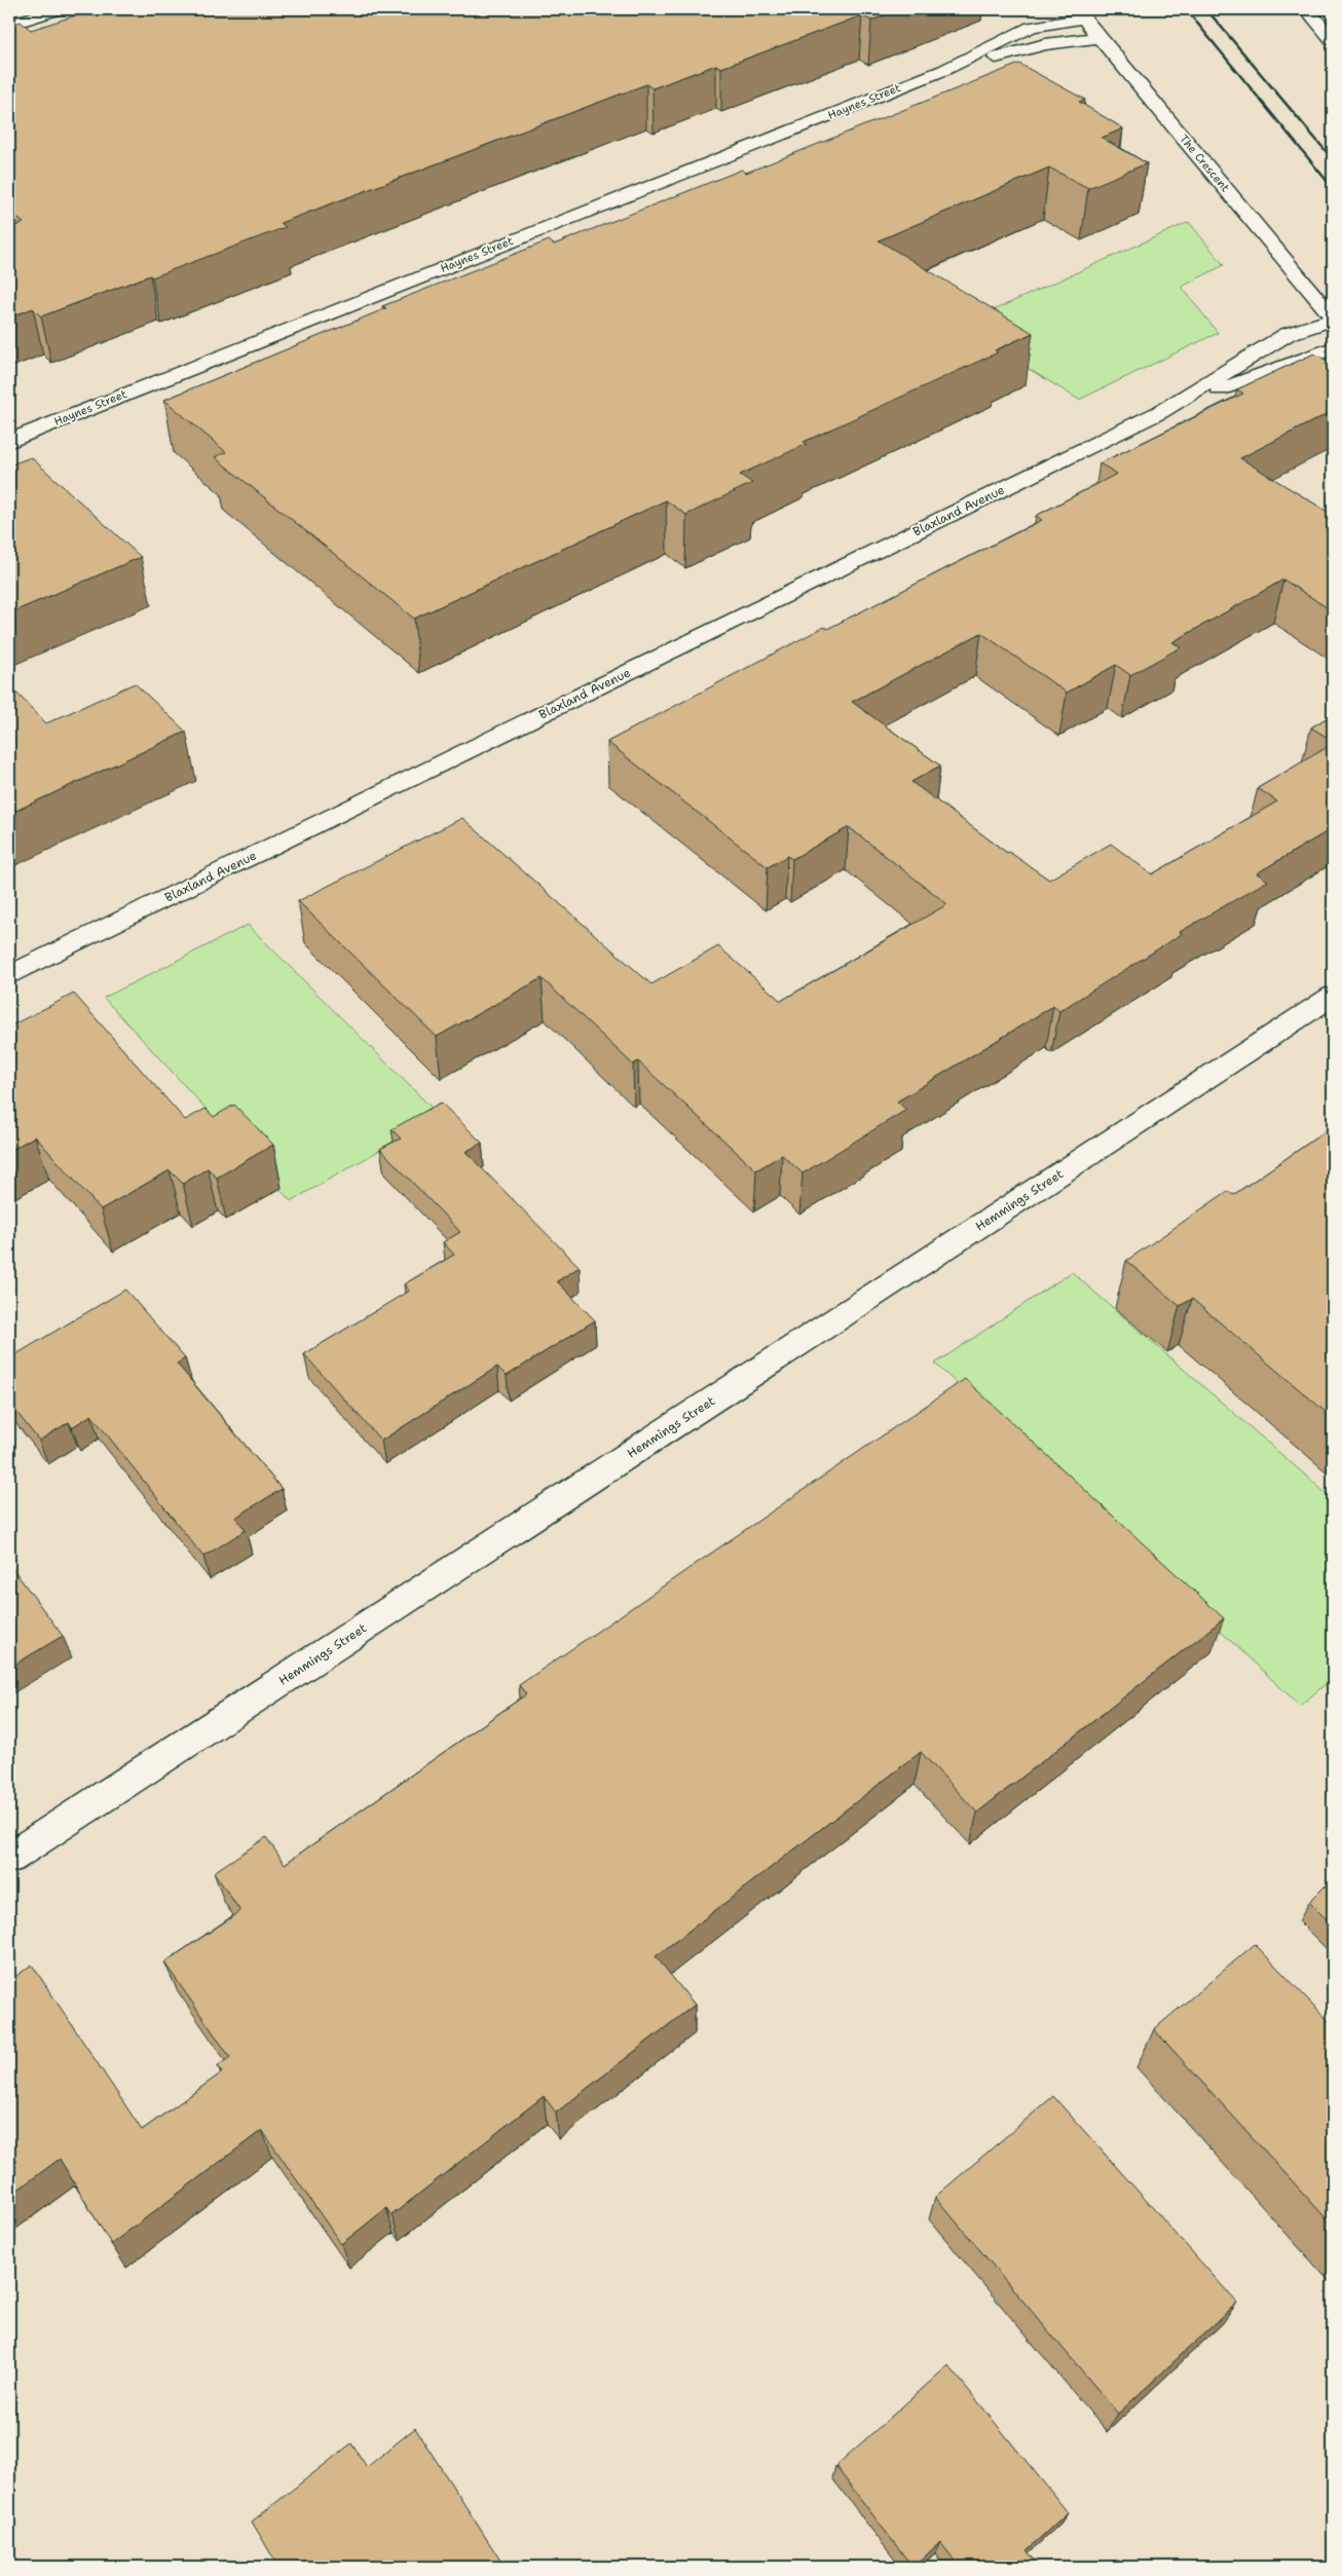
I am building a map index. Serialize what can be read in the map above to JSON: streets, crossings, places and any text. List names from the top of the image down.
{
  "streets": {
    "main road": [
      "Haynes Street",
      "The Crescent",
      "Blaxland Avenue",
      "Hemmings Street"
    ]
  },
  "crossings": [
    ["Haynes Street", "The Crescent"],
    ["The Crescent", "Blaxland Avenue"]
  ]
}
